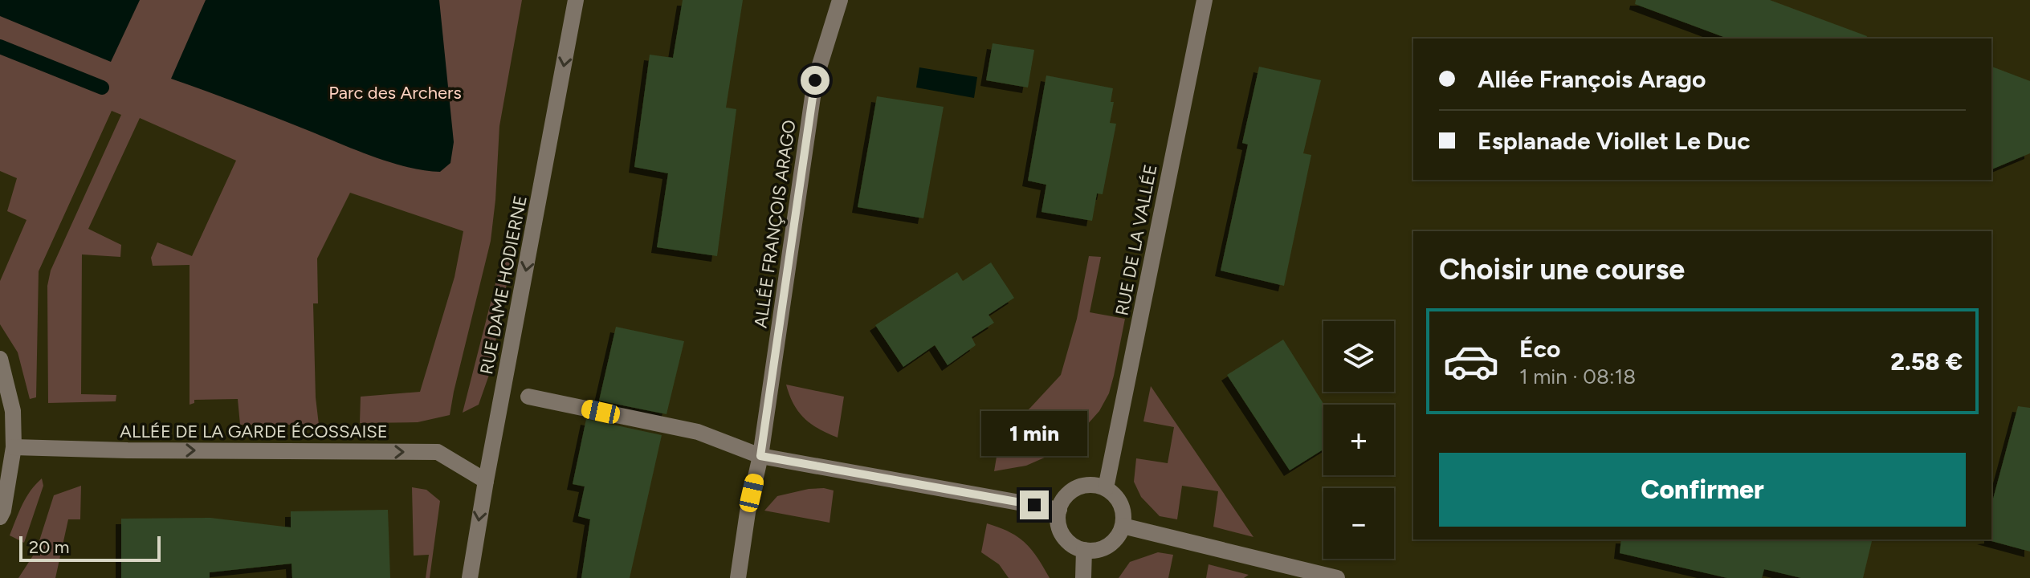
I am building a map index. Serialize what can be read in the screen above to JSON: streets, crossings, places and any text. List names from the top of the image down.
{
  "streets": {
    "street": [
      "ALLÉE FRANÇOIS ARAGO",
      "RUE DE LA VALLÉE",
      "RUE DAME HODIERNE",
      "ALLÉE DE LA GARDE ÉCOSSAISE"
    ]
  },
  "crossings": [
    ["RUE DAME HODIERNE", "ALLÉE DE LA GARDE ÉCOSSAISE"]
  ],
  "one_way": ["RUE DAME HODIERNE", "ALLÉE DE LA GARDE ÉCOSSAISE"],
  "parks": ["Parc des Archers"],
  "scale_bar": "20 m",
  "page": {
    "banner": ["Allée François Arago", "Esplanade Viollet Le Duc"],
    "heading": "Choisir une course",
    "list": [
      {
        "name": "Éco",
        "note": "1 min · 08:18",
        "value": "2.58 €"
      }
    ],
    "map_buttons": ["+", "−"],
    "bubble": "1 min",
    "buttons": "Confirmer",
    "scale": "20 m"
  }
}
